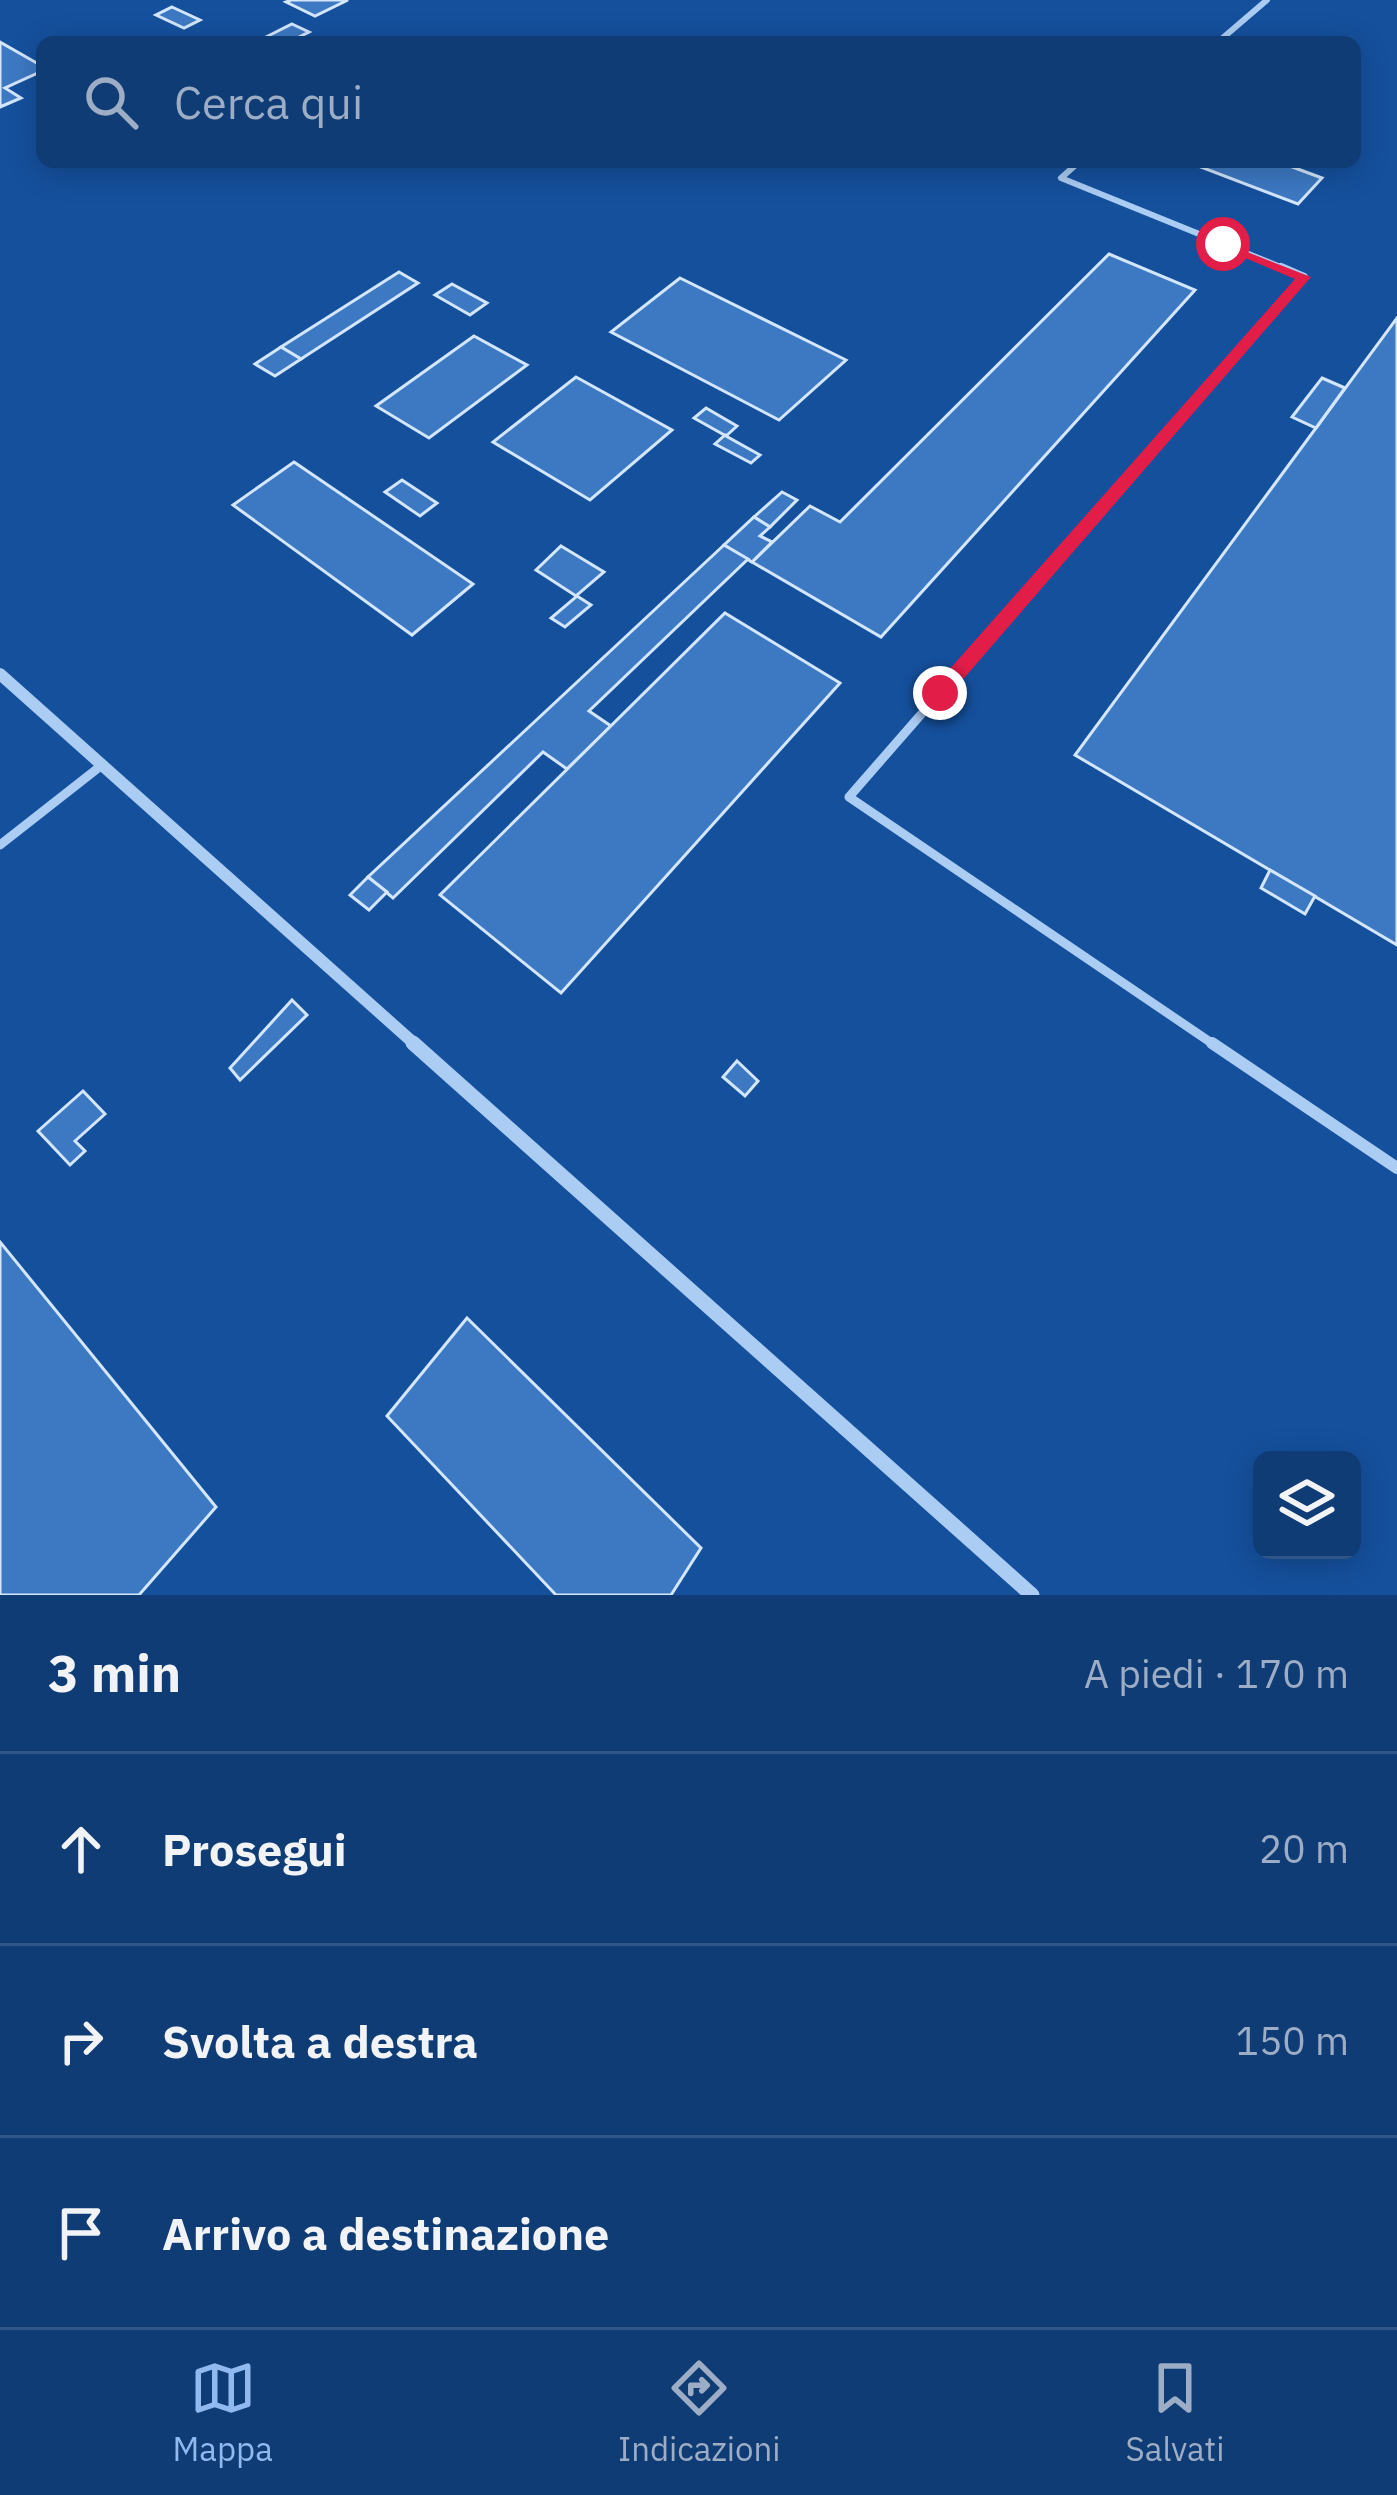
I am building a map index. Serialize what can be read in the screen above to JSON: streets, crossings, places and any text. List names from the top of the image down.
{
  "page": {
    "search": "Cerca qui",
    "heading": ["3 min", "A piedi · 170 m"],
    "list": [
      ["Prosegui", "20 m"],
      ["Svolta a destra", "150 m"],
      "Arrivo a destinazione"
    ],
    "nav": ["Mappa", "Indicazioni", "Salvati"]
  }
}
